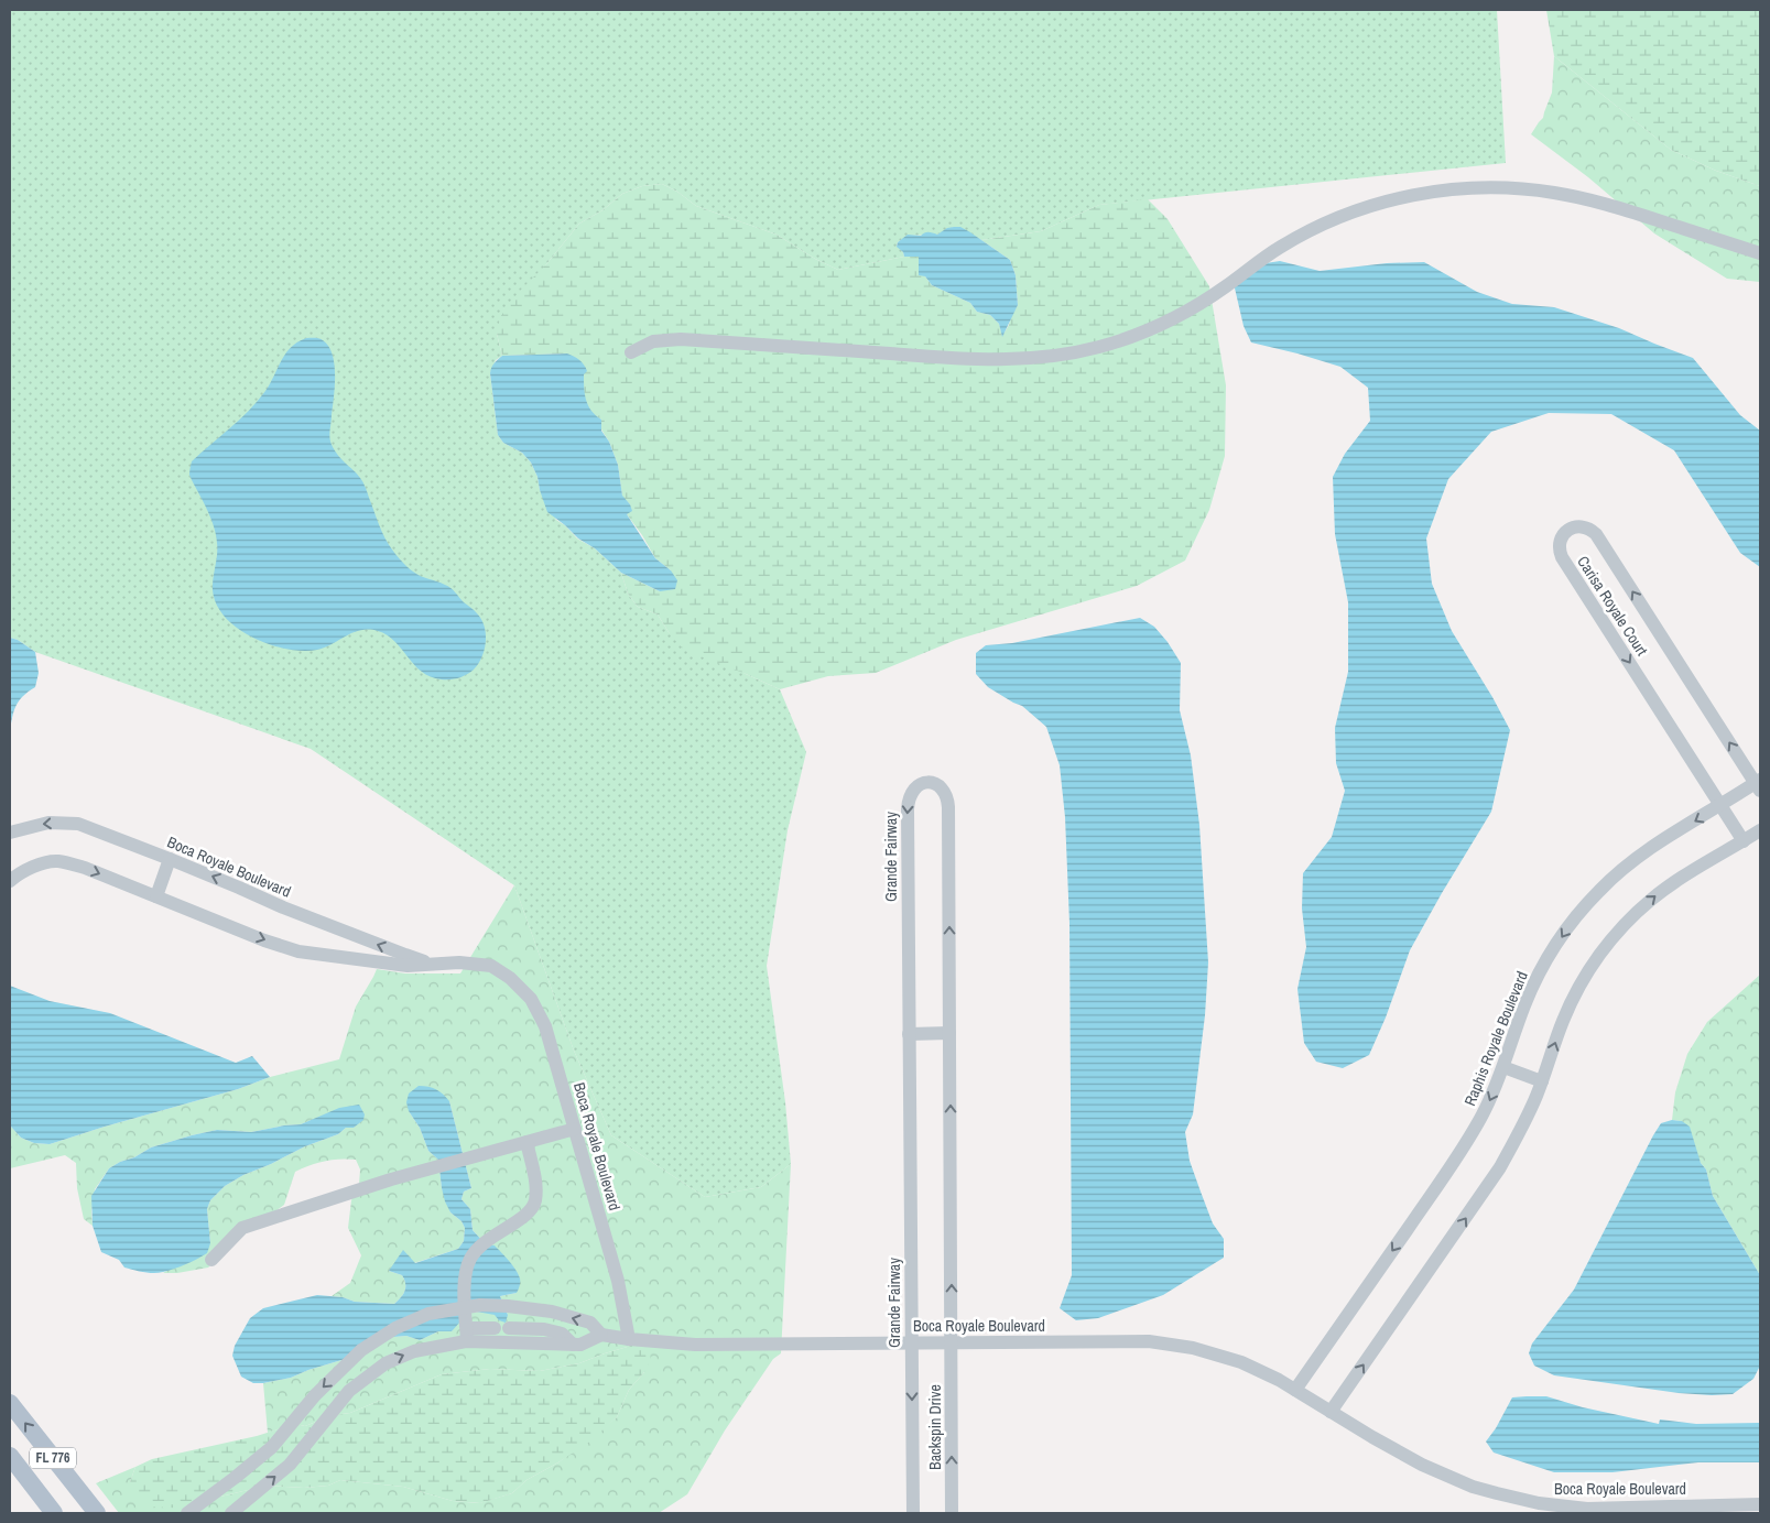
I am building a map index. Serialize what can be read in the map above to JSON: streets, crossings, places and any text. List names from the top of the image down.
{
  "streets": {
    "main road": ["FL 776"],
    "street": [
      "Carisa Royale Court",
      "Grande Fairway",
      "Boca Royale Boulevard",
      "Raphis Royale Boulevard",
      "Backspin Drive"
    ]
  },
  "crossings": [
    ["Carisa Royale Court", "Raphis Royale Boulevard"],
    ["Grande Fairway", "Boca Royale Boulevard"],
    ["Grande Fairway", "Backspin Drive"],
    ["Boca Royale Boulevard", "Raphis Royale Boulevard"],
    ["Boca Royale Boulevard", "Backspin Drive"]
  ],
  "one_way": ["Backspin Drive"]
}
